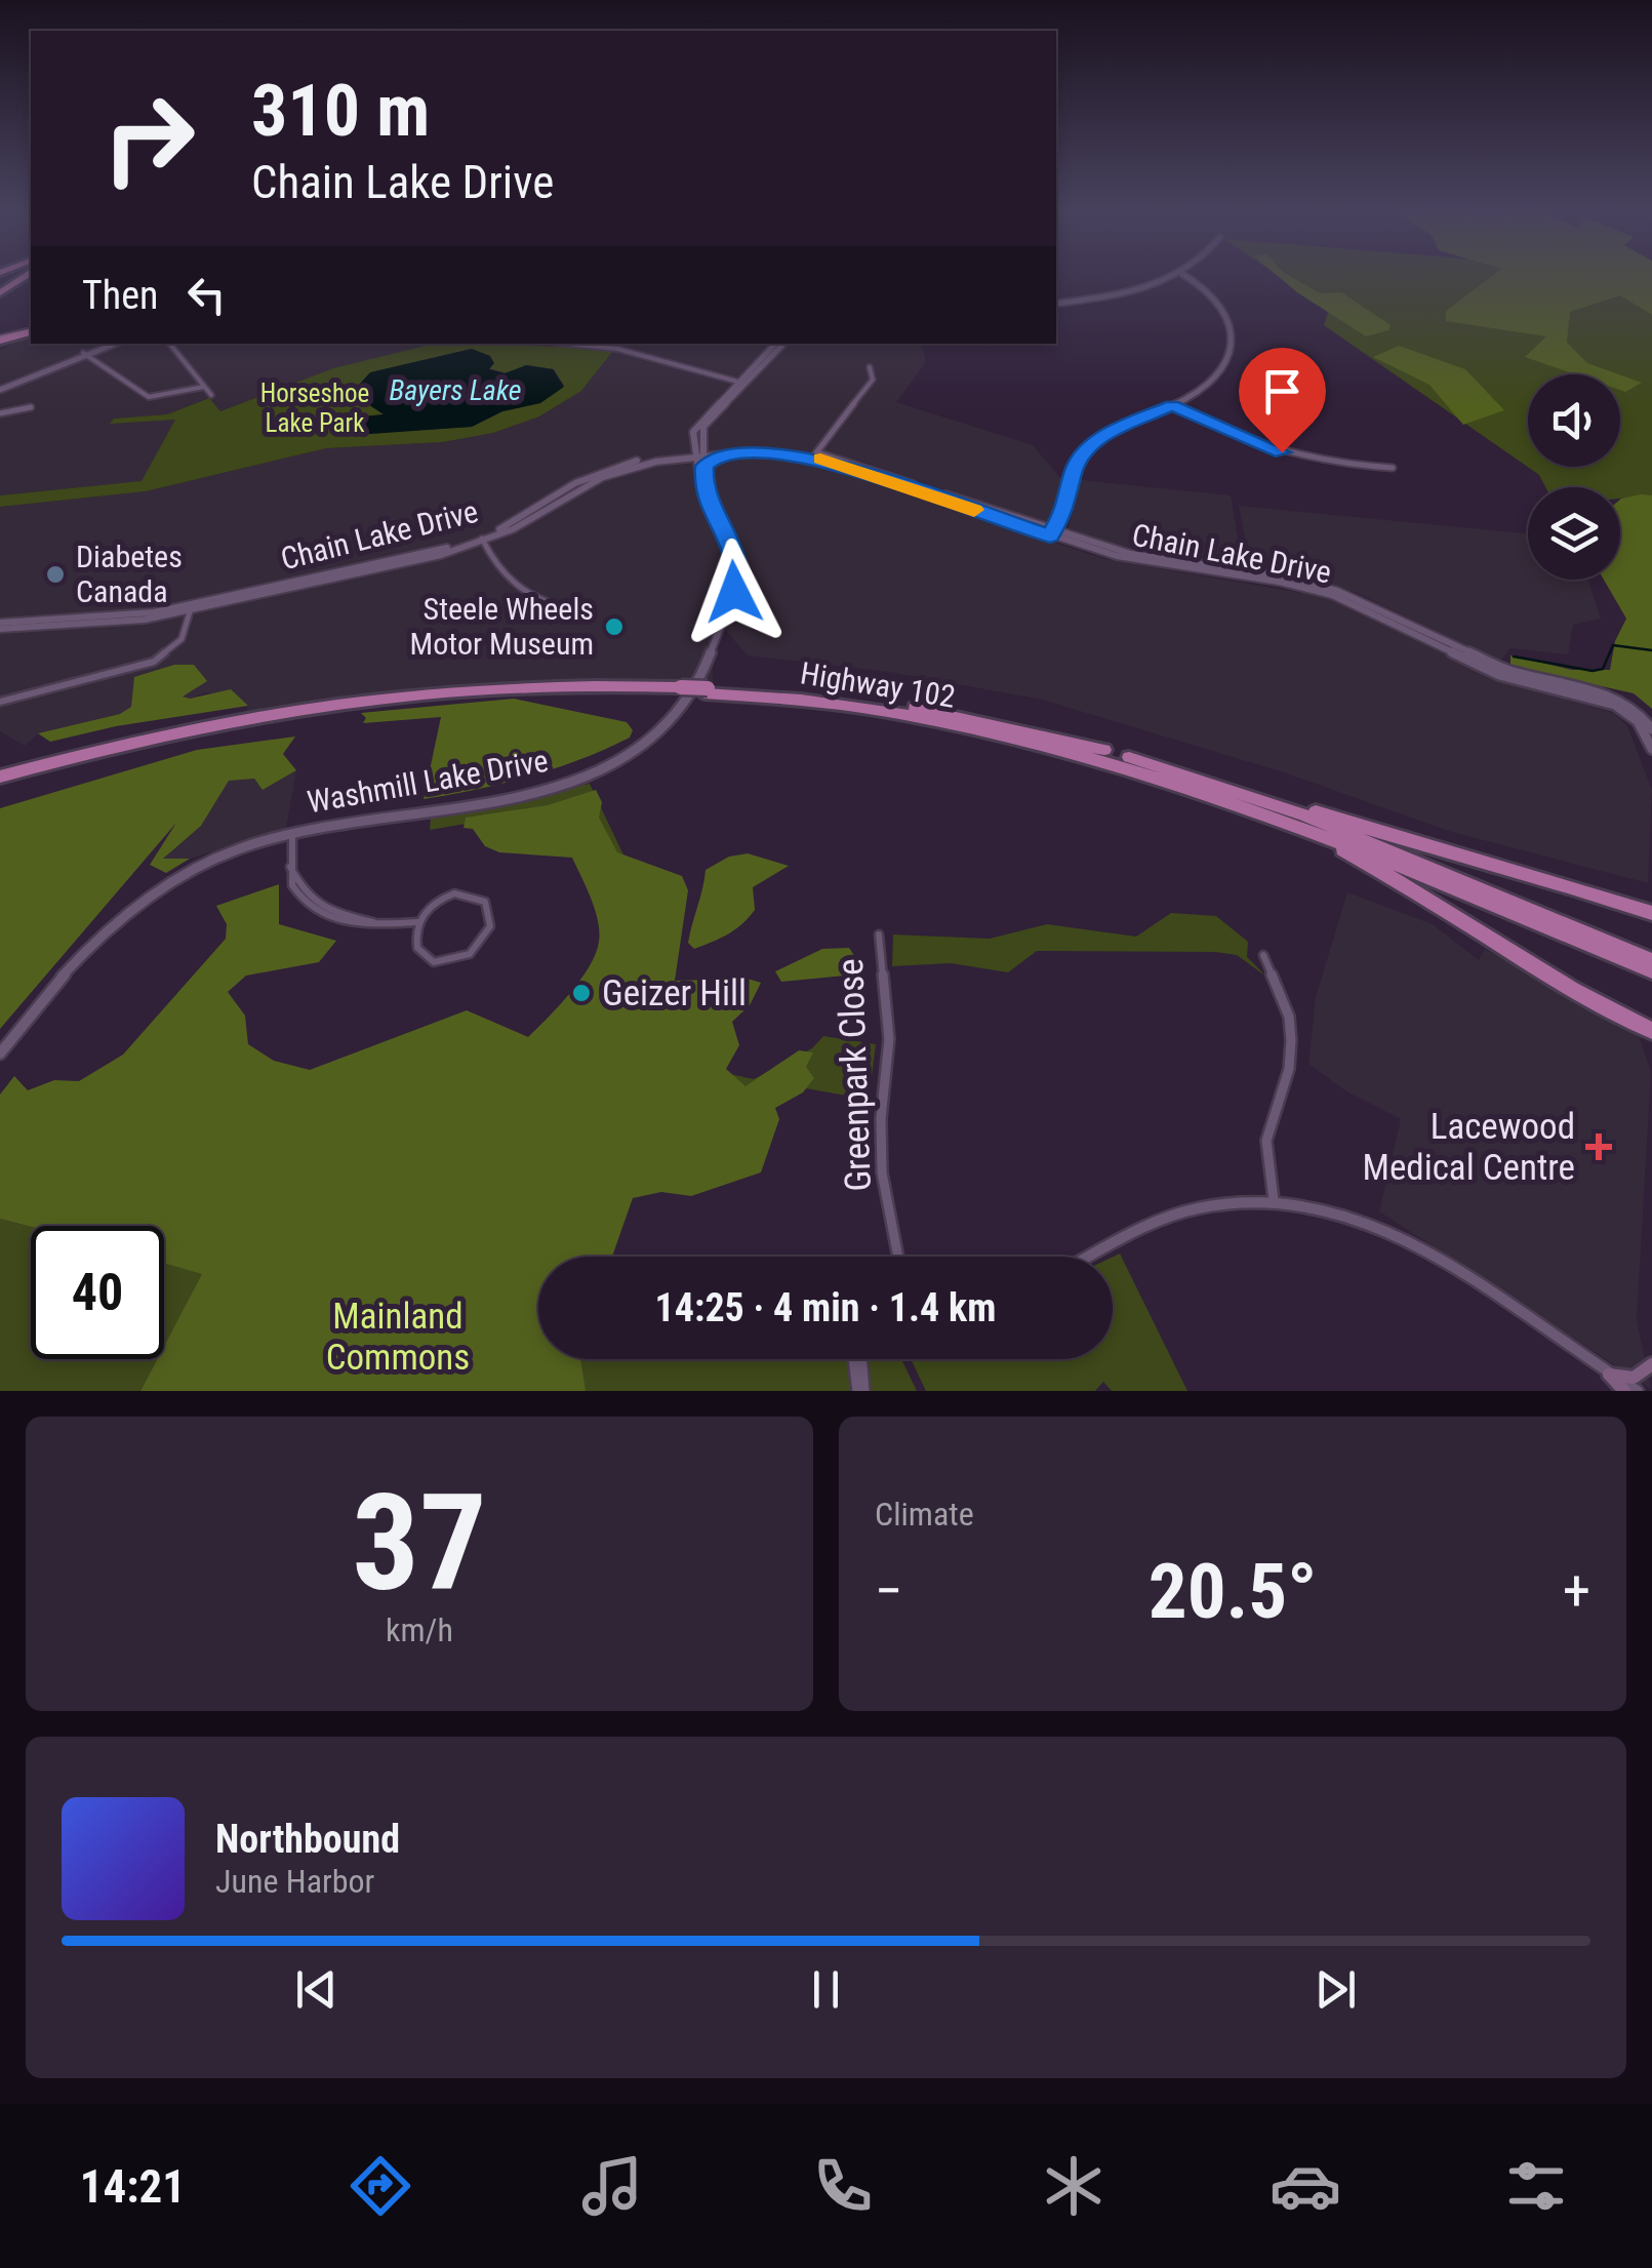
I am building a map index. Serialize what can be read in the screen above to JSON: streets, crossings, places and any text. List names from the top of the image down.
{
  "streets": {
    "highway": ["Highway 102"],
    "street": ["Chain Lake Drive", "Washmill Lake Drive", "Greenpark Close"]
  },
  "crossings": [
    ["Chain Lake Drive", "Washmill Lake Drive"]
  ],
  "water": ["Bayers Lake"],
  "parks": ["Horseshoe Lake Park", "Mainland Commons"],
  "places": {
    "other": ["Diabetes Canada", "Steele Wheels Motor Museum", "Geizer Hill"],
    "health": ["Lacewood Medical Centre"]
  },
  "page": {
    "turn": ["310 m", "Chain Lake Drive"],
    "then": "Then",
    "limit": "40",
    "trip": "14:25 · 4 min · 1.4 km",
    "tile": [
      ["37", "km/h"],
      "Climate"
    ],
    "heat": ["−", "20.5°", "+"],
    "song": ["Northbound", "June Harbor"],
    "tabs": "14:21"
  }
}
